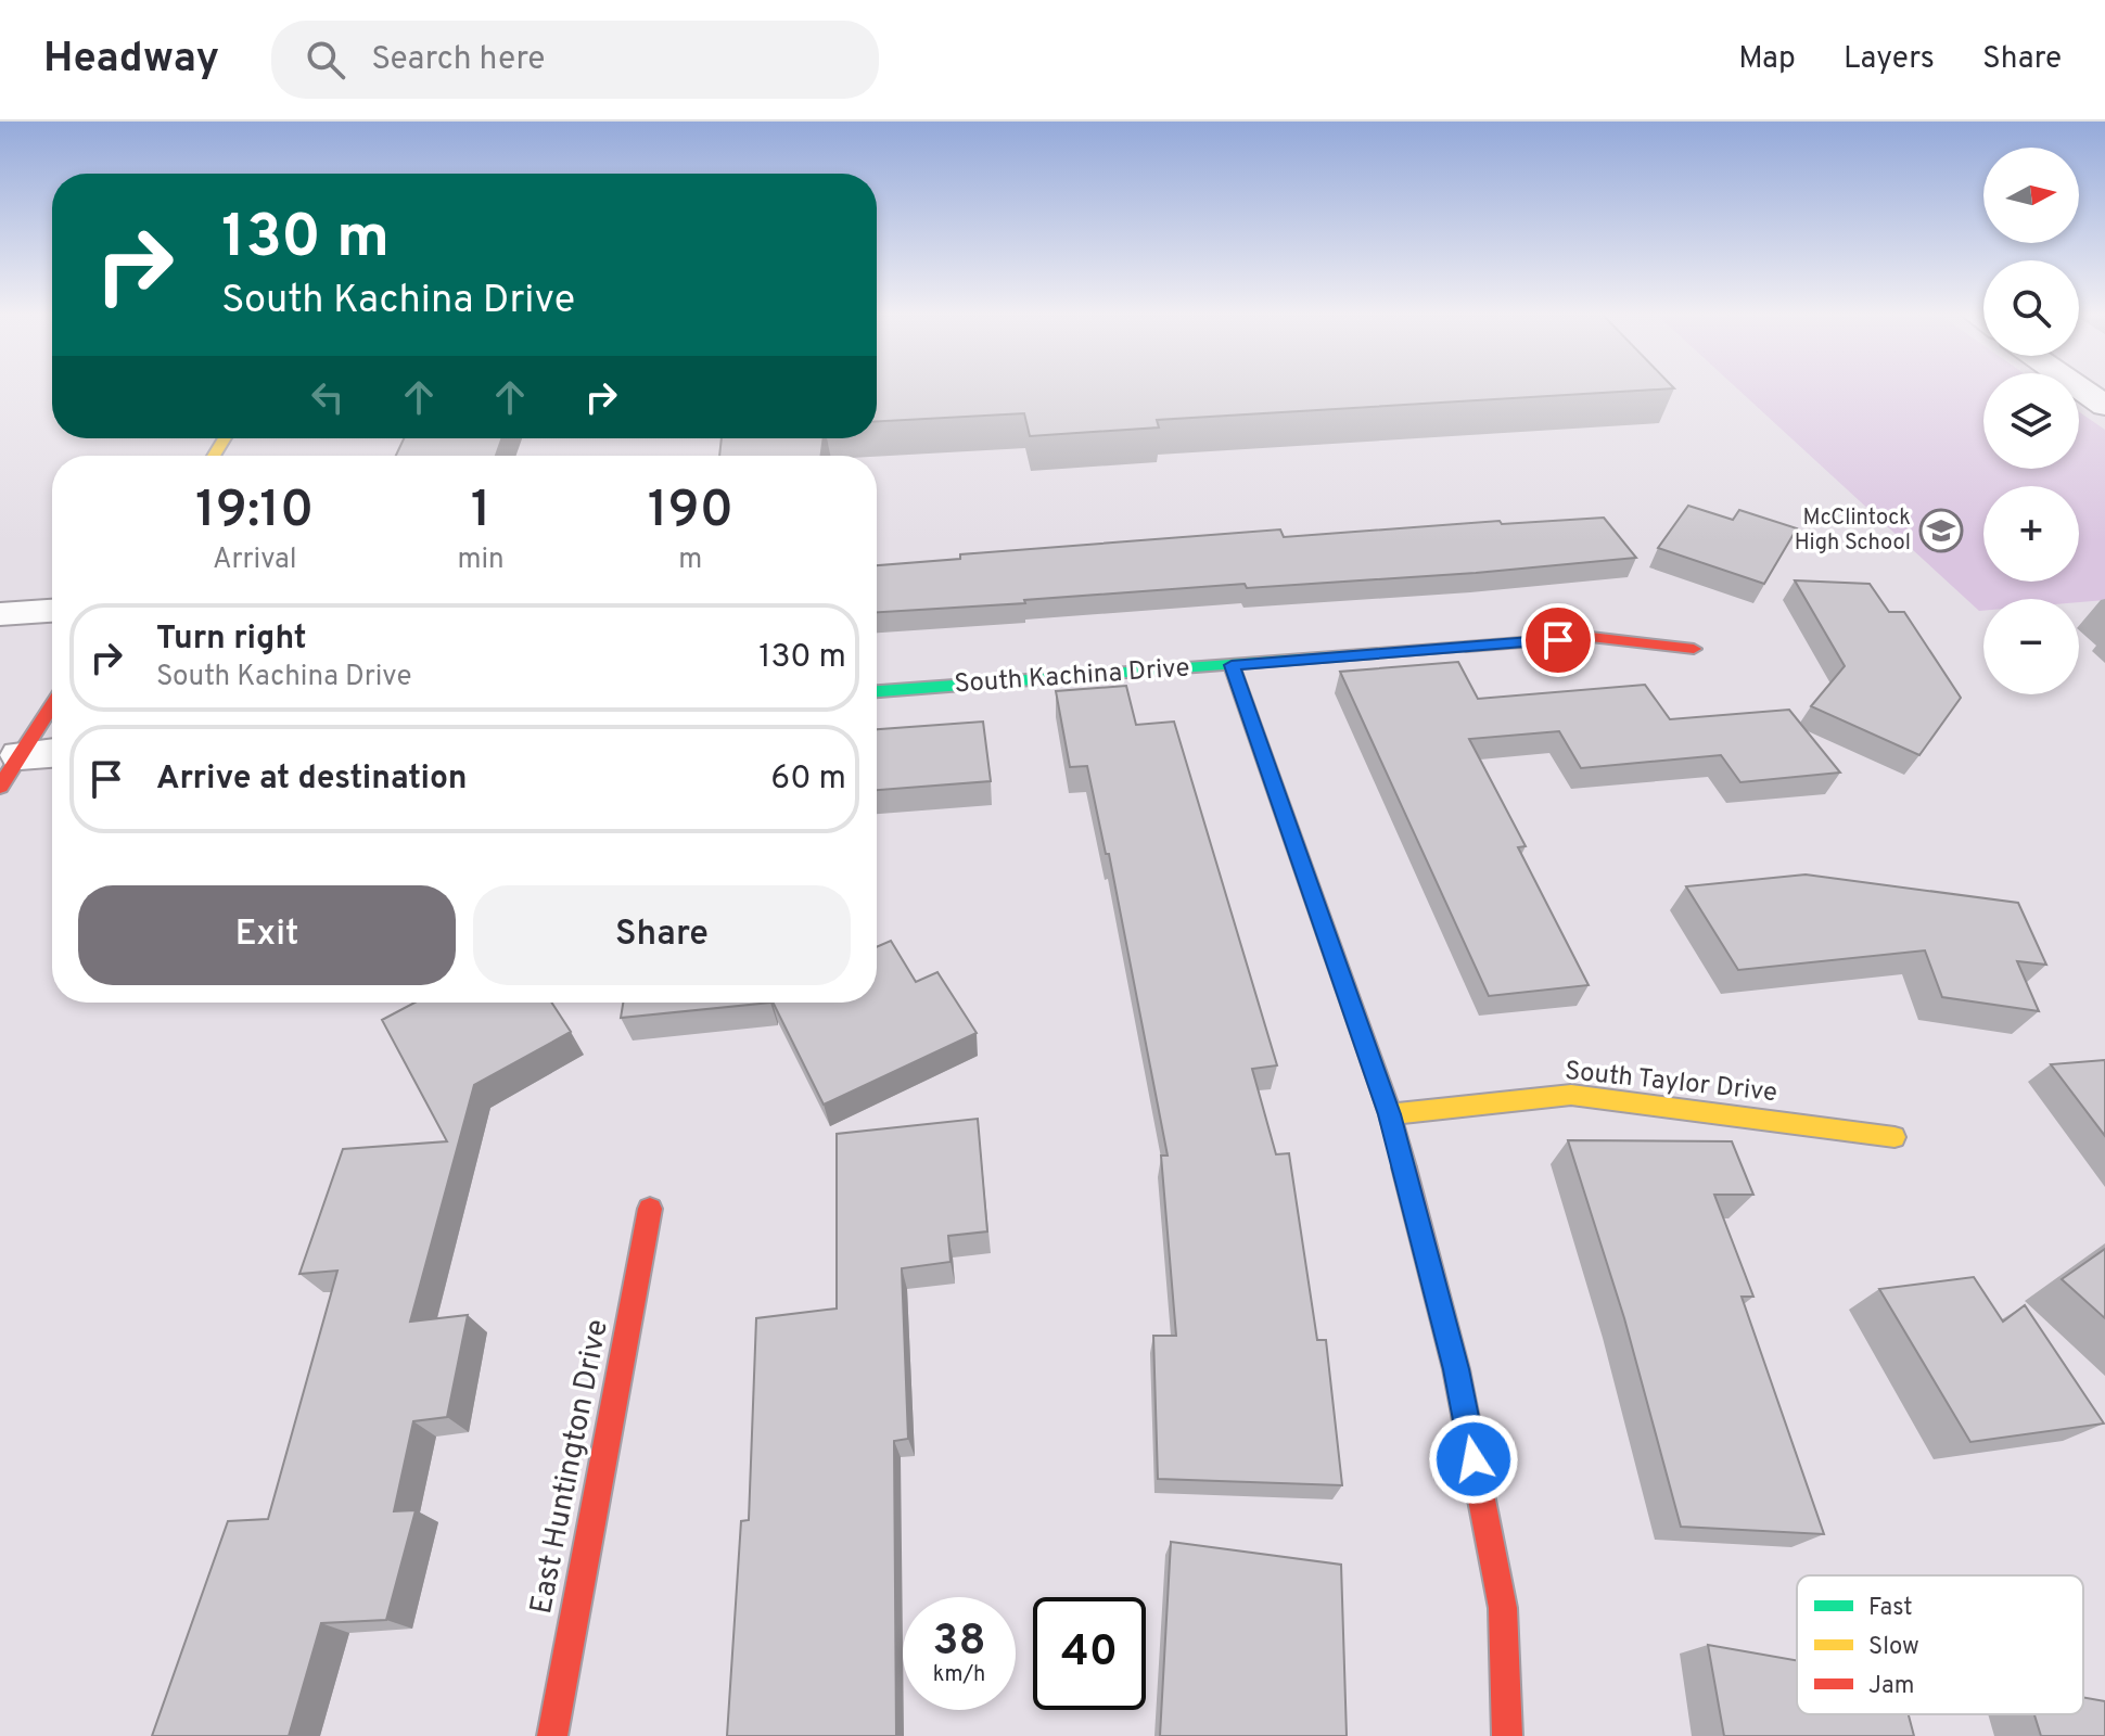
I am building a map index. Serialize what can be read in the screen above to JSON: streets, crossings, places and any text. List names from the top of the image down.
{
  "streets": {
    "street": ["South Kachina Drive", "South Taylor Drive", "East Huntington Drive"]
  },
  "places": {
    "school or university": ["McClintock High School"]
  },
  "legend": ["Fast", "Slow", "Jam"],
  "north": "right",
  "page": {
    "header": "Headway",
    "search": "Search here",
    "nav": ["Map", "Layers", "Share"],
    "map_buttons": ["+", "−"],
    "turn": ["130 m", "South Kachina Drive"],
    "eta": [
      "19:10",
      "Arrival",
      "1",
      "min",
      "190",
      "m"
    ],
    "list": [
      {
        "name": "Turn right",
        "note": "South Kachina Drive",
        "value": "130 m"
      },
      {
        "name": "Arrive at destination",
        "value": "60 m"
      }
    ],
    "buttons": ["Exit", "Share"],
    "speed": "38 km/h",
    "limit": "40"
  }
}
